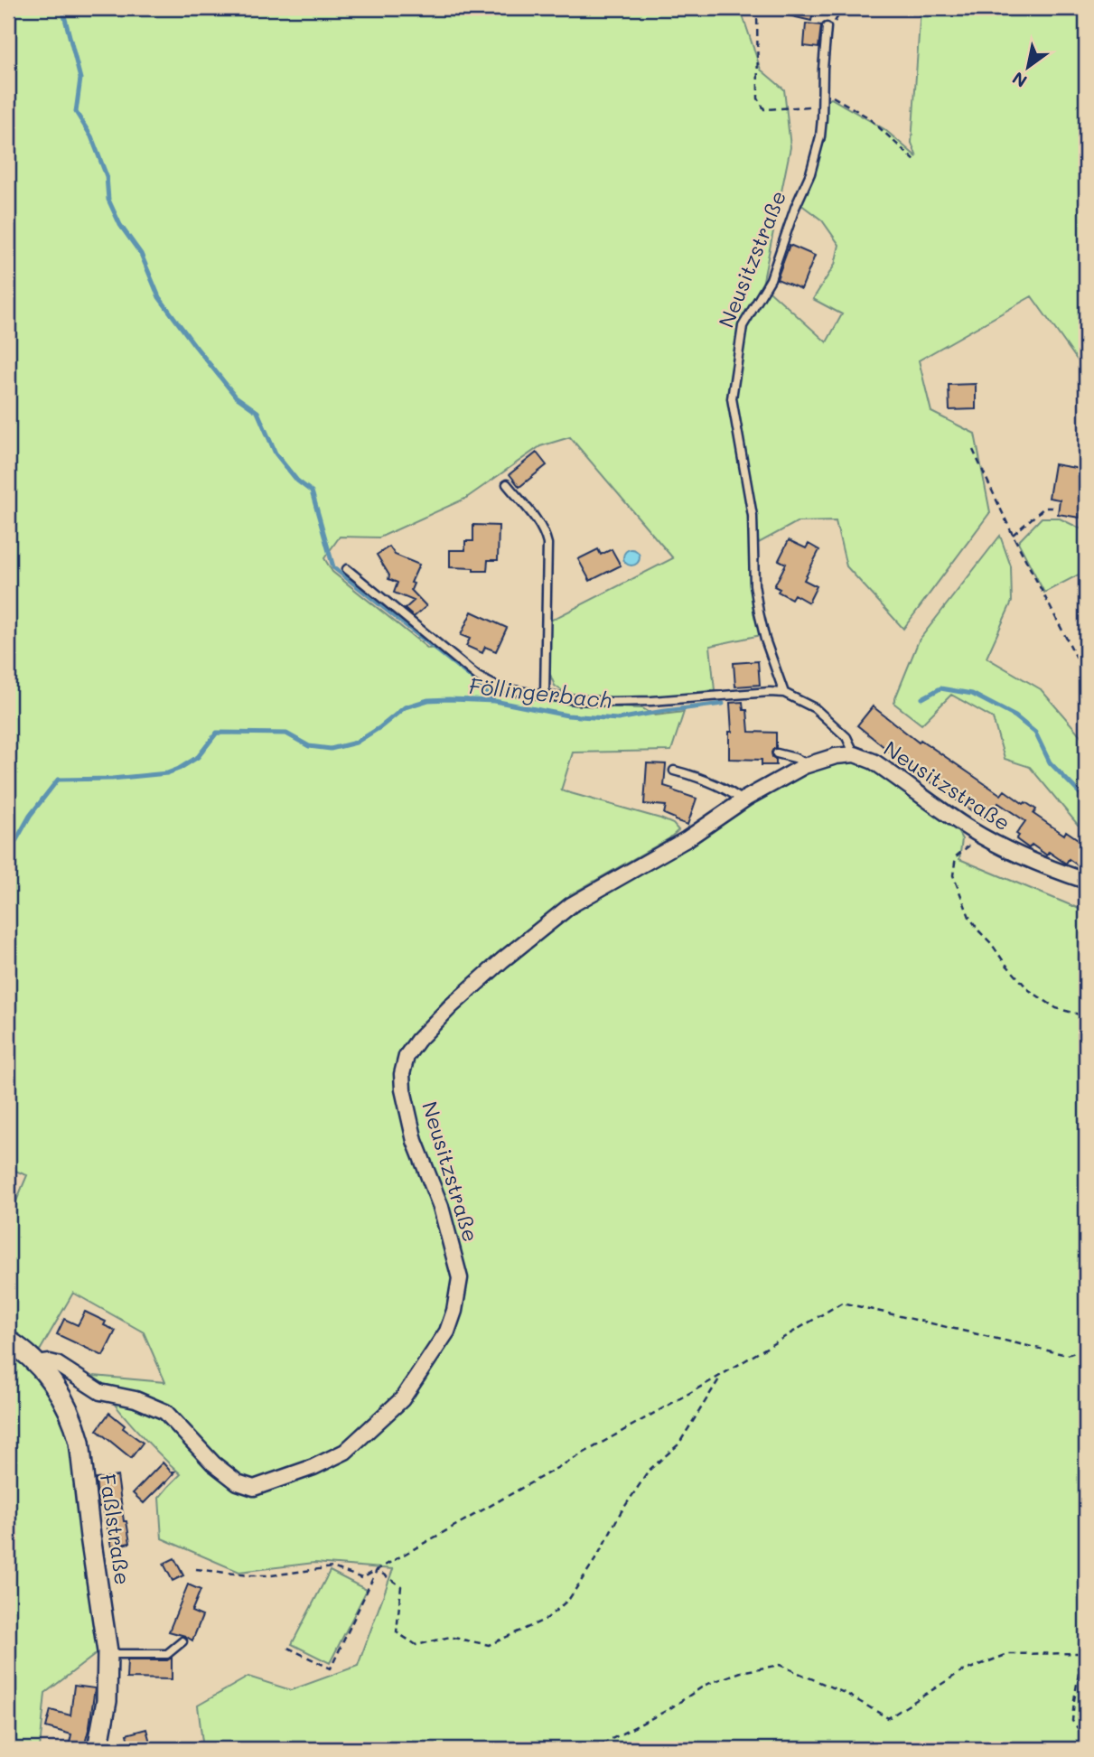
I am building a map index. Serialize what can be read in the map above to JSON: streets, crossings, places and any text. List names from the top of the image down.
{
  "streets": {
    "street": ["Neusitzstraße", "Faßlstraße"]
  },
  "crossings": [
    ["Neusitzstraße", "Faßlstraße"]
  ],
  "water": ["Föllingerbach"],
  "north": "bottom left"
}
